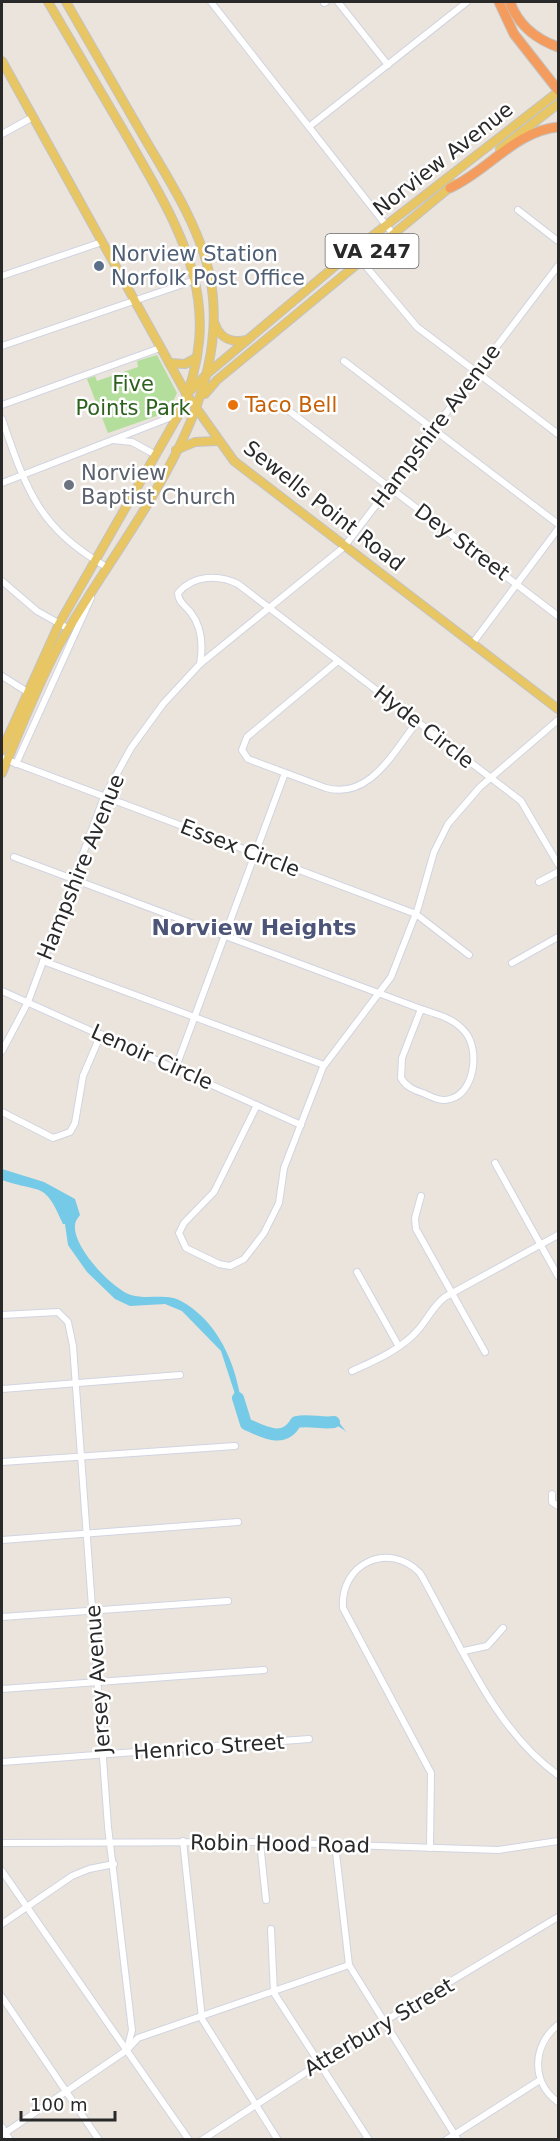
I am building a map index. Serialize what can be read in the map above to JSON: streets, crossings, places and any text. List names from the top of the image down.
{
  "streets": {
    "main road": ["Norview Avenue", "VA 247", "Sewells Point Road"],
    "street": [
      "Hampshire Avenue",
      "Dey Street",
      "Hyde Circle",
      "Essex Circle",
      "Lenoir Circle",
      "Jersey Avenue",
      "Henrico Street",
      "Robin Hood Road",
      "Atterbury Street"
    ]
  },
  "crossings": [
    ["Norview Avenue", "VA 247"],
    ["Norview Avenue", "Sewells Point Road"],
    ["VA 247", "Sewells Point Road"],
    ["VA 247", "Essex Circle"],
    ["Hampshire Avenue", "Sewells Point Road"],
    ["Hampshire Avenue", "Dey Street"],
    ["Hampshire Avenue", "Hyde Circle"],
    ["Hampshire Avenue", "Essex Circle"],
    ["Hampshire Avenue", "Lenoir Circle"],
    ["Jersey Avenue", "Henrico Street"],
    ["Jersey Avenue", "Robin Hood Road"]
  ],
  "districts": ["Norview Heights"],
  "parks": ["Five Points Park"],
  "places": ["Norview Station Norfolk Post Office", "Taco Bell", "Norview Baptist Church"],
  "scale_bar": "100 m"
}
